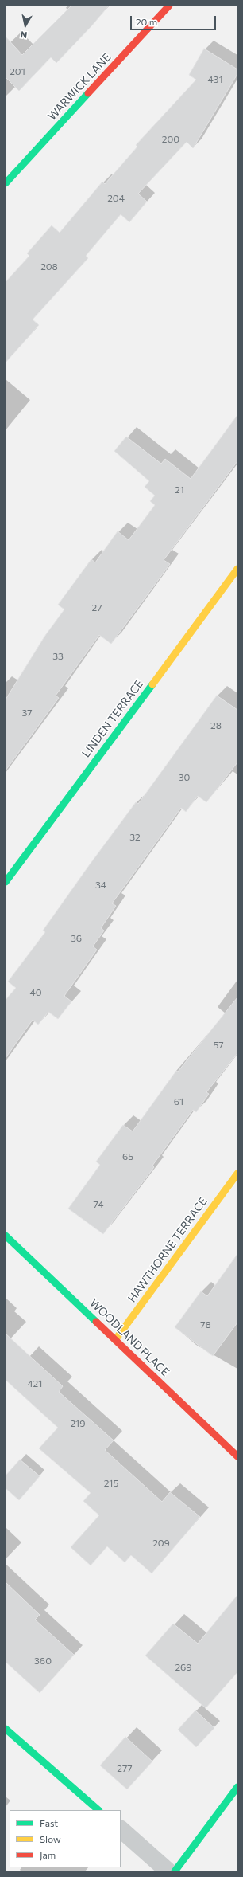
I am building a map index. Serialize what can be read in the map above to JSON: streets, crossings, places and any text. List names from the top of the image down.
{
  "streets": {
    "street": [
      "WARWICK LANE",
      "LINDEN TERRACE",
      "HAWTHORNE TERRACE",
      "WOODLAND PLACE"
    ]
  },
  "crossings": [
    ["HAWTHORNE TERRACE", "WOODLAND PLACE"]
  ],
  "house_numbers": [
    "201",
    "431",
    "200",
    "204",
    "208",
    "21",
    "27",
    "33",
    "37",
    "28",
    "30",
    "32",
    "34",
    "36",
    "40",
    "57",
    "61",
    "65",
    "74",
    "78",
    "421",
    "219",
    "215",
    "209",
    "360",
    "269",
    "277"
  ],
  "legend": ["Fast", "Slow", "Jam"],
  "scale_bar": "20 m",
  "north": "bottom"
}
